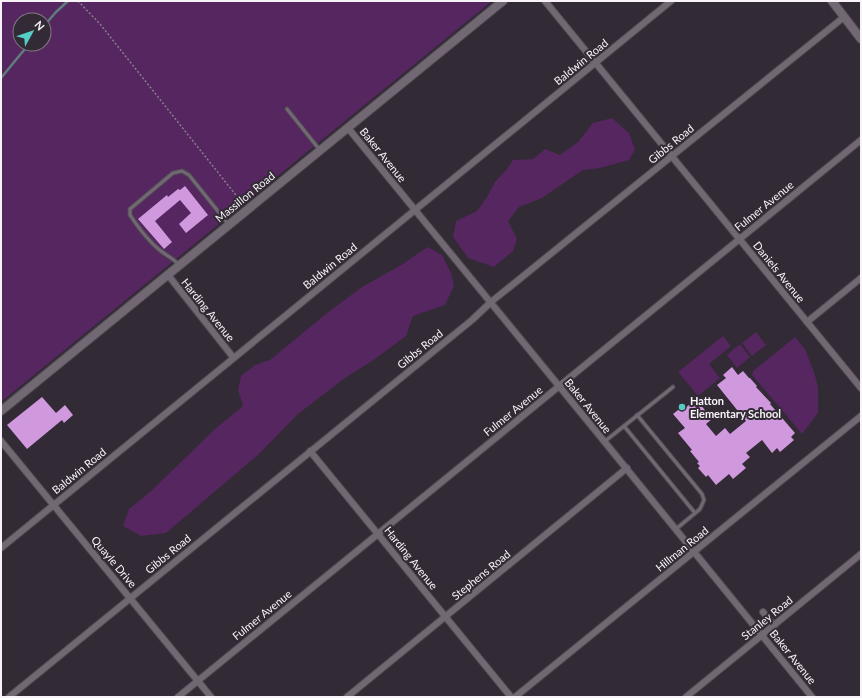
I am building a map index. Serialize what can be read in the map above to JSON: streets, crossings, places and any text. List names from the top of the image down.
{
  "streets": {
    "street": [
      "Baldwin Road",
      "Gibbs Road",
      "Baker Avenue",
      "Massillon Road",
      "Fulmer Avenue",
      "Daniels Avenue",
      "Harding Avenue",
      "Hillman Road",
      "Quayle Drive",
      "Stephens Road",
      "Stanley Road"
    ]
  },
  "crossings": [
    ["Baldwin Road", "Baker Avenue"],
    ["Baldwin Road", "Daniels Avenue"],
    ["Baldwin Road", "Harding Avenue"],
    ["Baldwin Road", "Quayle Drive"],
    ["Gibbs Road", "Baker Avenue"],
    ["Gibbs Road", "Daniels Avenue"],
    ["Gibbs Road", "Harding Avenue"],
    ["Gibbs Road", "Quayle Drive"],
    ["Baker Avenue", "Massillon Road"],
    ["Baker Avenue", "Fulmer Avenue"],
    ["Baker Avenue", "Hillman Road"],
    ["Baker Avenue", "Stephens Road"],
    ["Baker Avenue", "Stanley Road"],
    ["Massillon Road", "Harding Avenue"],
    ["Fulmer Avenue", "Daniels Avenue"],
    ["Fulmer Avenue", "Harding Avenue"],
    ["Fulmer Avenue", "Quayle Drive"],
    ["Harding Avenue", "Stephens Road"]
  ],
  "places": ["Hatton Elementary School"],
  "north": "top right"
}
